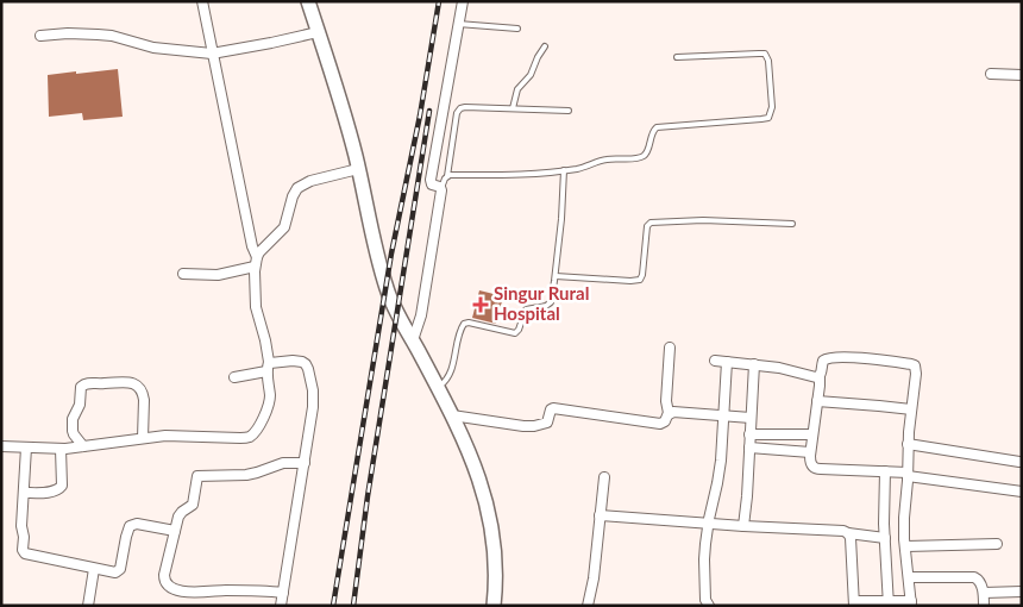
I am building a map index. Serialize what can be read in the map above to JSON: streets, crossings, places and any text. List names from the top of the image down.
{
  "places": {
    "health": ["Singur Rural Hospital"]
  }
}
